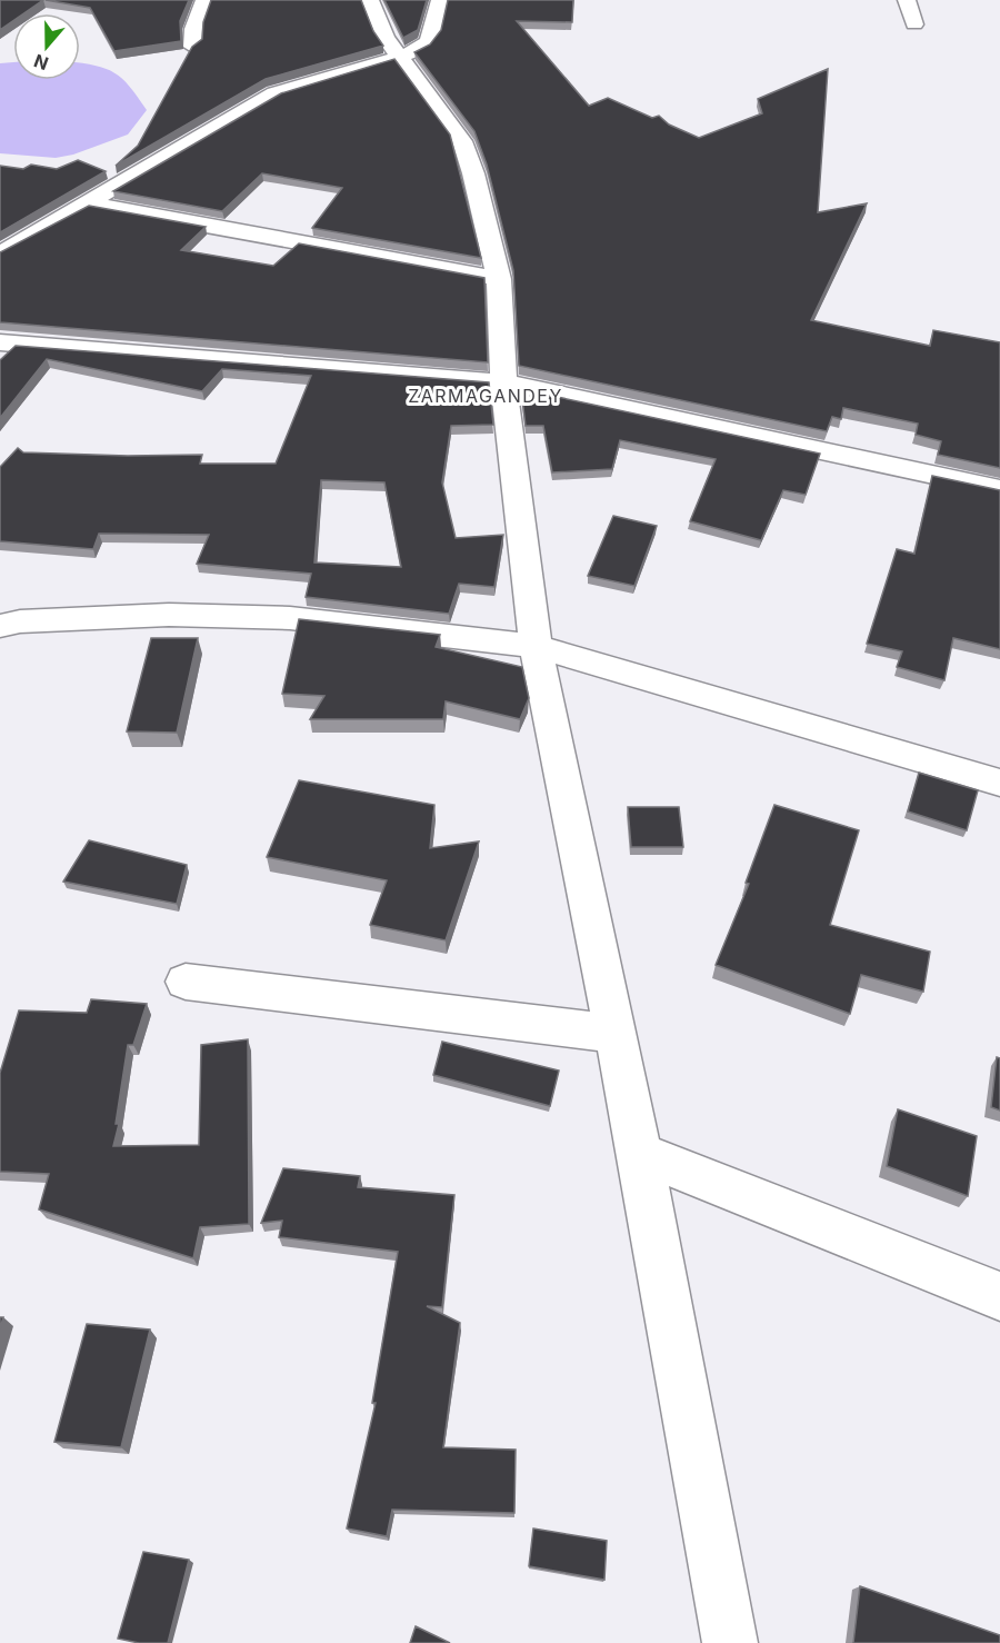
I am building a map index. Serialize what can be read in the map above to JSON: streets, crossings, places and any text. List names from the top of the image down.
{
  "districts": ["ZARMAGANDEY"],
  "north": "bottom"
}
